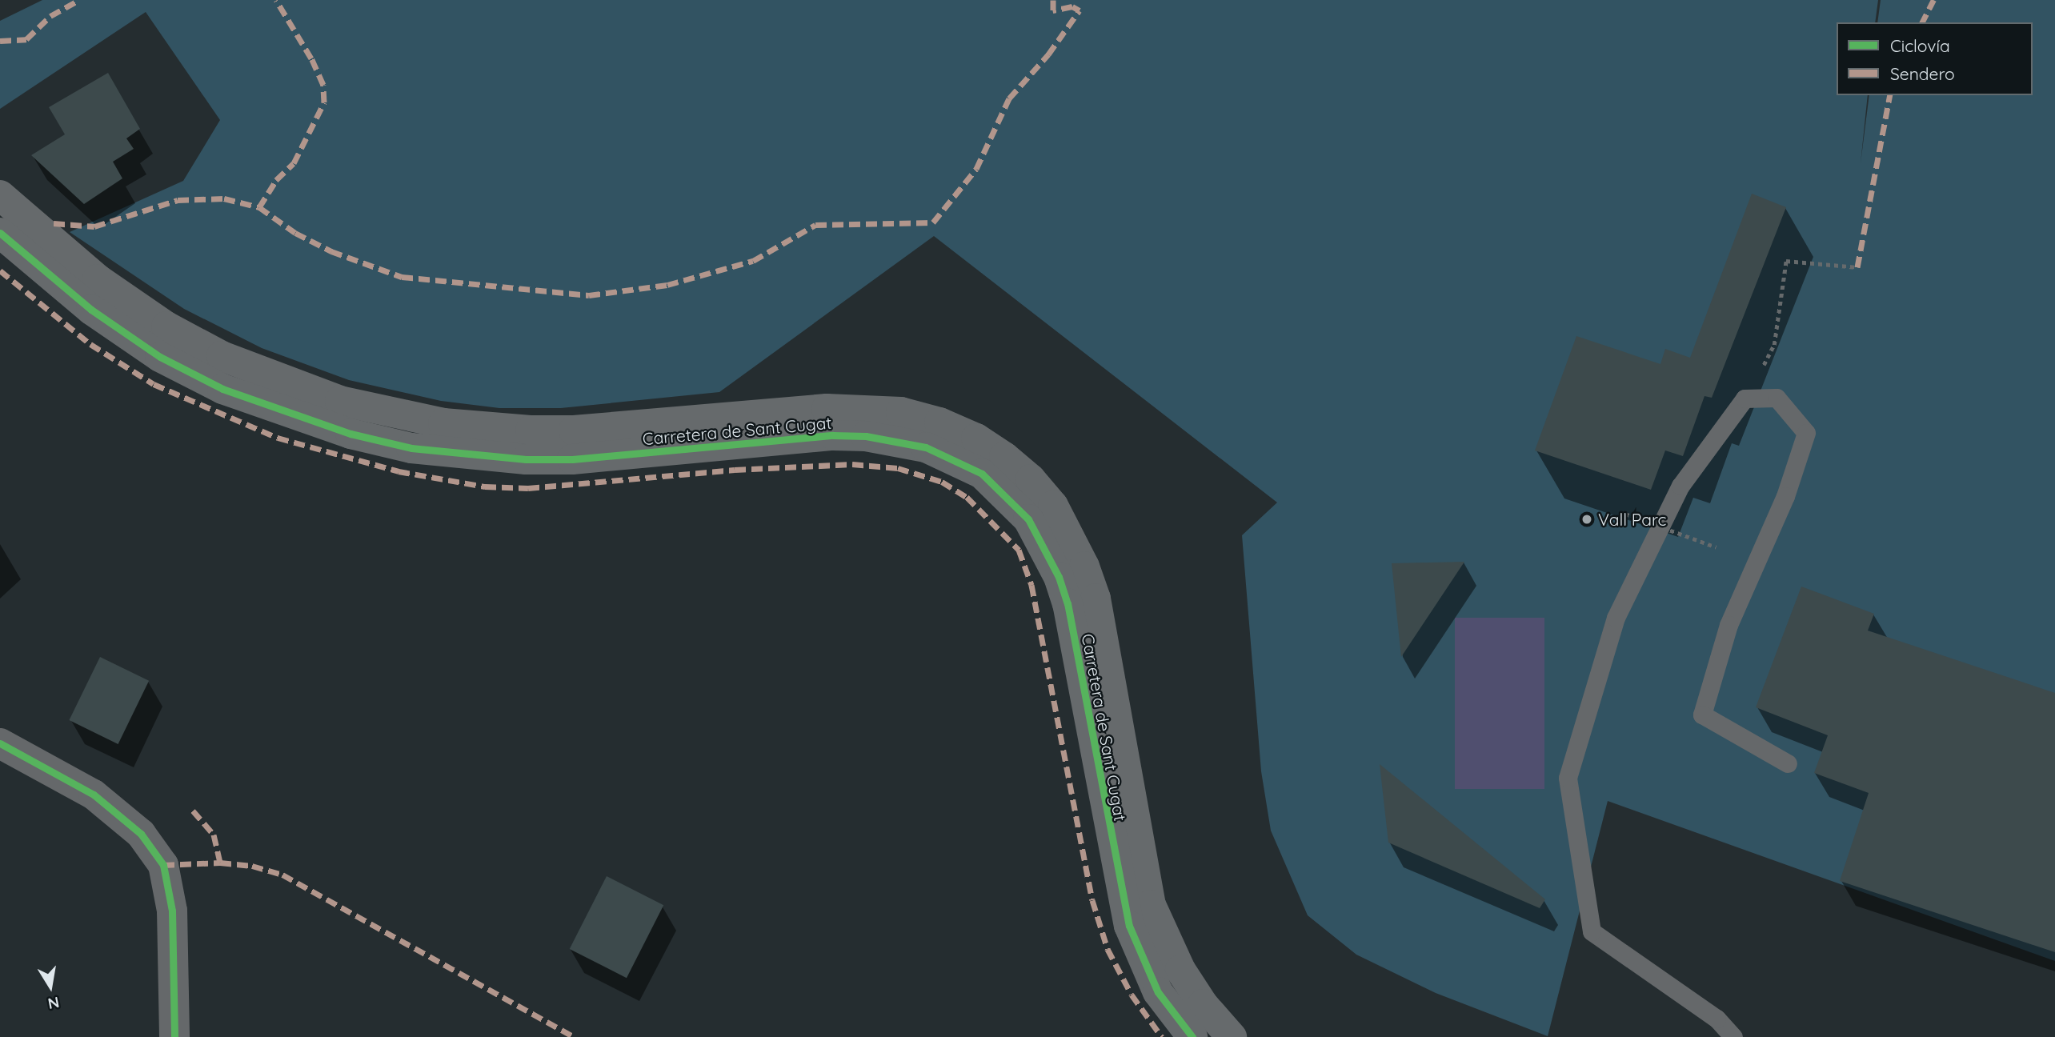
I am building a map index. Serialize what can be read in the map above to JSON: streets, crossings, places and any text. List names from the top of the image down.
{
  "streets": {
    "main road": ["Carretera de Sant Cugat"]
  },
  "places": ["Vall Parc"],
  "legend": ["Ciclovía", "Sendero"],
  "north": "bottom"
}
